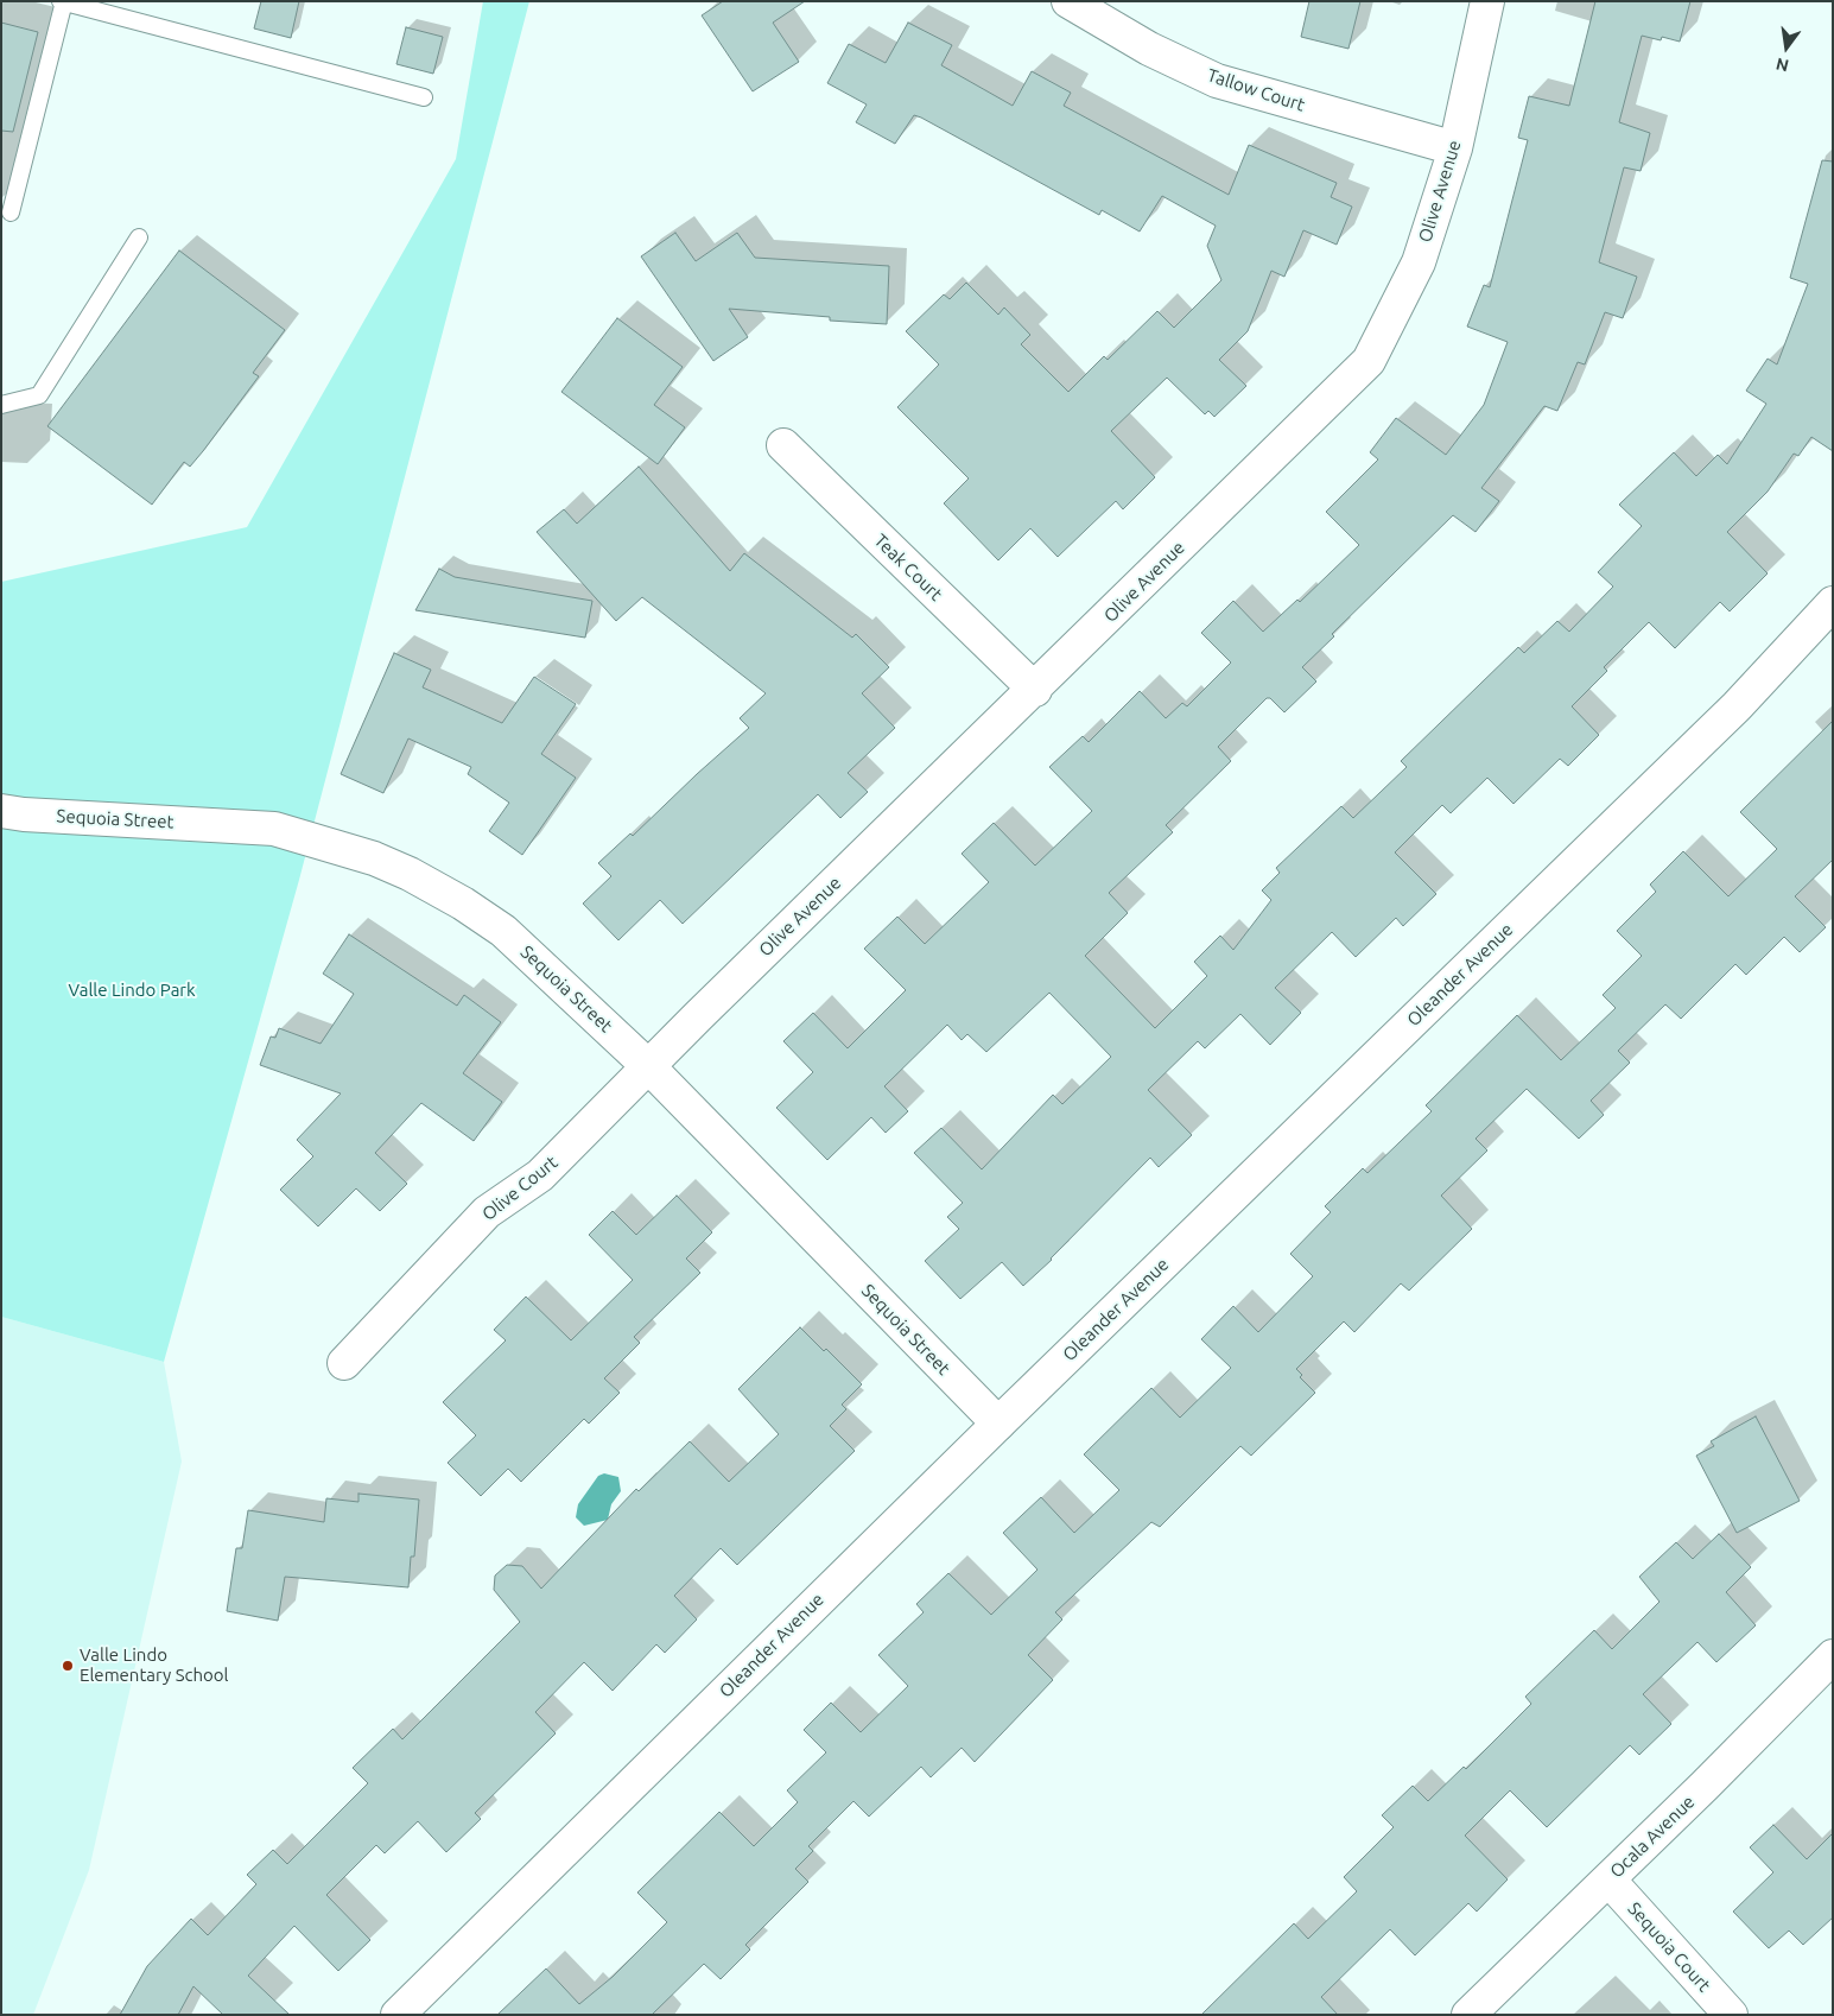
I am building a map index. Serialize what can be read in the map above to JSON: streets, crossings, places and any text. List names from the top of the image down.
{
  "streets": {
    "street": [
      "Tallow Court",
      "Olive Avenue",
      "Teak Court",
      "Sequoia Street",
      "Oleander Avenue",
      "Olive Court",
      "Ocala Avenue",
      "Sequoia Court"
    ]
  },
  "crossings": [
    ["Tallow Court", "Olive Avenue"],
    ["Olive Avenue", "Teak Court"],
    ["Olive Avenue", "Sequoia Street"],
    ["Olive Avenue", "Olive Court"],
    ["Sequoia Street", "Oleander Avenue"],
    ["Sequoia Street", "Olive Court"],
    ["Ocala Avenue", "Sequoia Court"]
  ],
  "parks": ["Valle Lindo Park"],
  "places": ["Valle Lindo Elementary School"],
  "north": "bottom"
}
